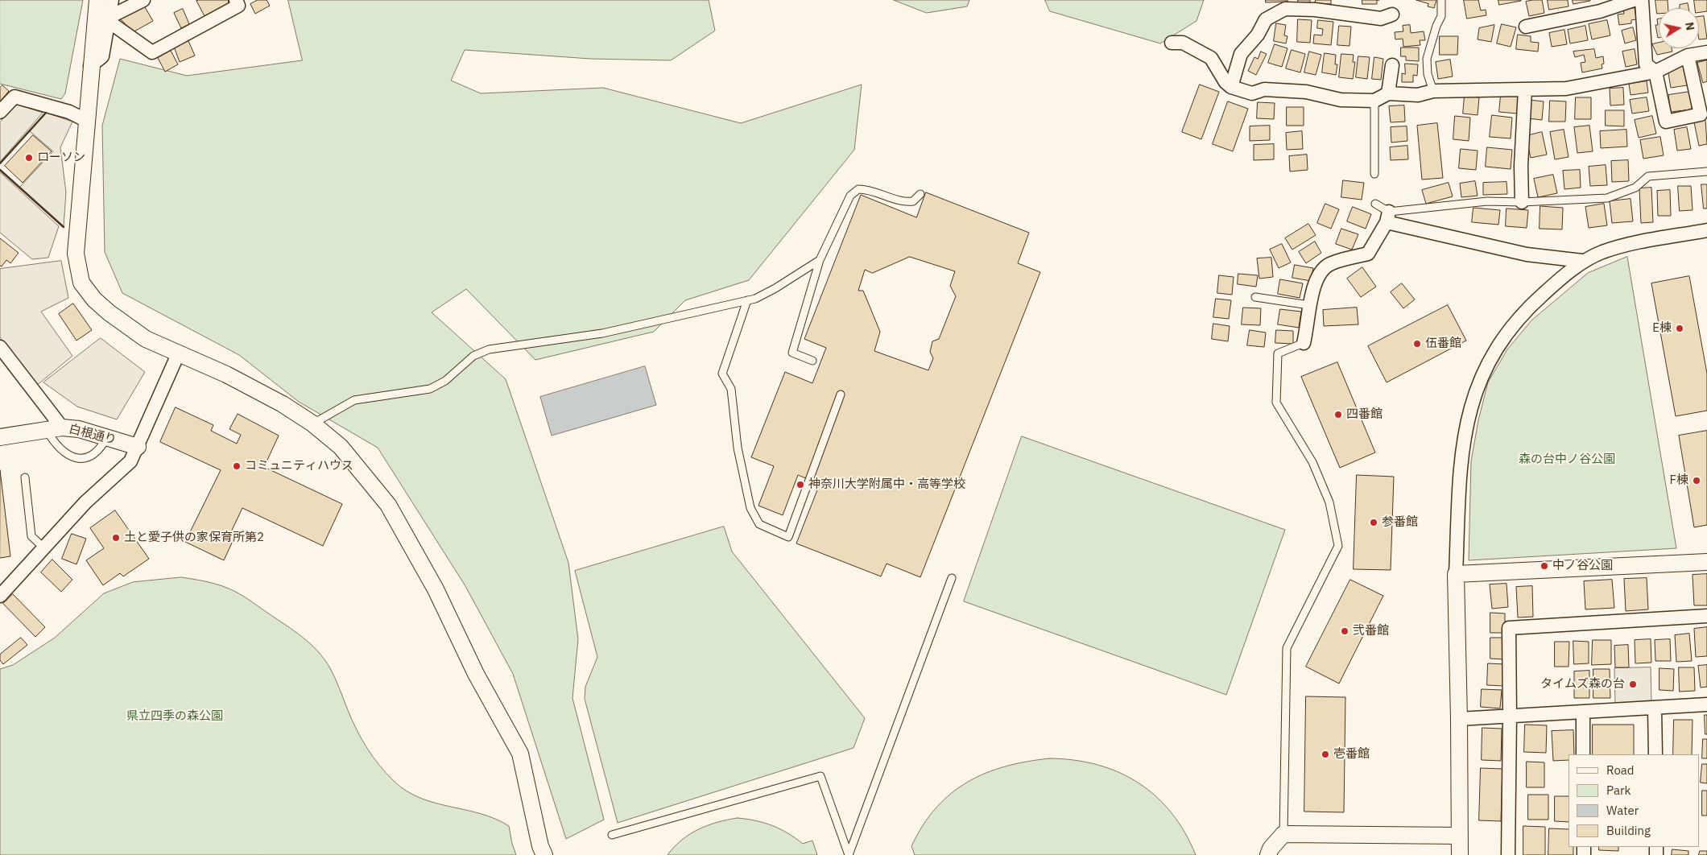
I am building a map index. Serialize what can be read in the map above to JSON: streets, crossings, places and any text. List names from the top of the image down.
{
  "streets": {
    "street": ["白根通り"]
  },
  "parks": ["森の台中ノ谷公園", "県立四季の森公園"],
  "places": [
    "ローソン",
    "E棟",
    "伍番館",
    "四番館",
    "コミュニティハウス",
    "F棟",
    "神奈川大学附属中・高等学校",
    "参番館",
    "土と愛子供の家保育所第2",
    "中ノ谷公園",
    "弐番館",
    "タイムズ森の台",
    "壱番館"
  ],
  "legend": [
    "Road",
    "Park",
    "Water",
    "Building"
  ],
  "north": "right"
}
